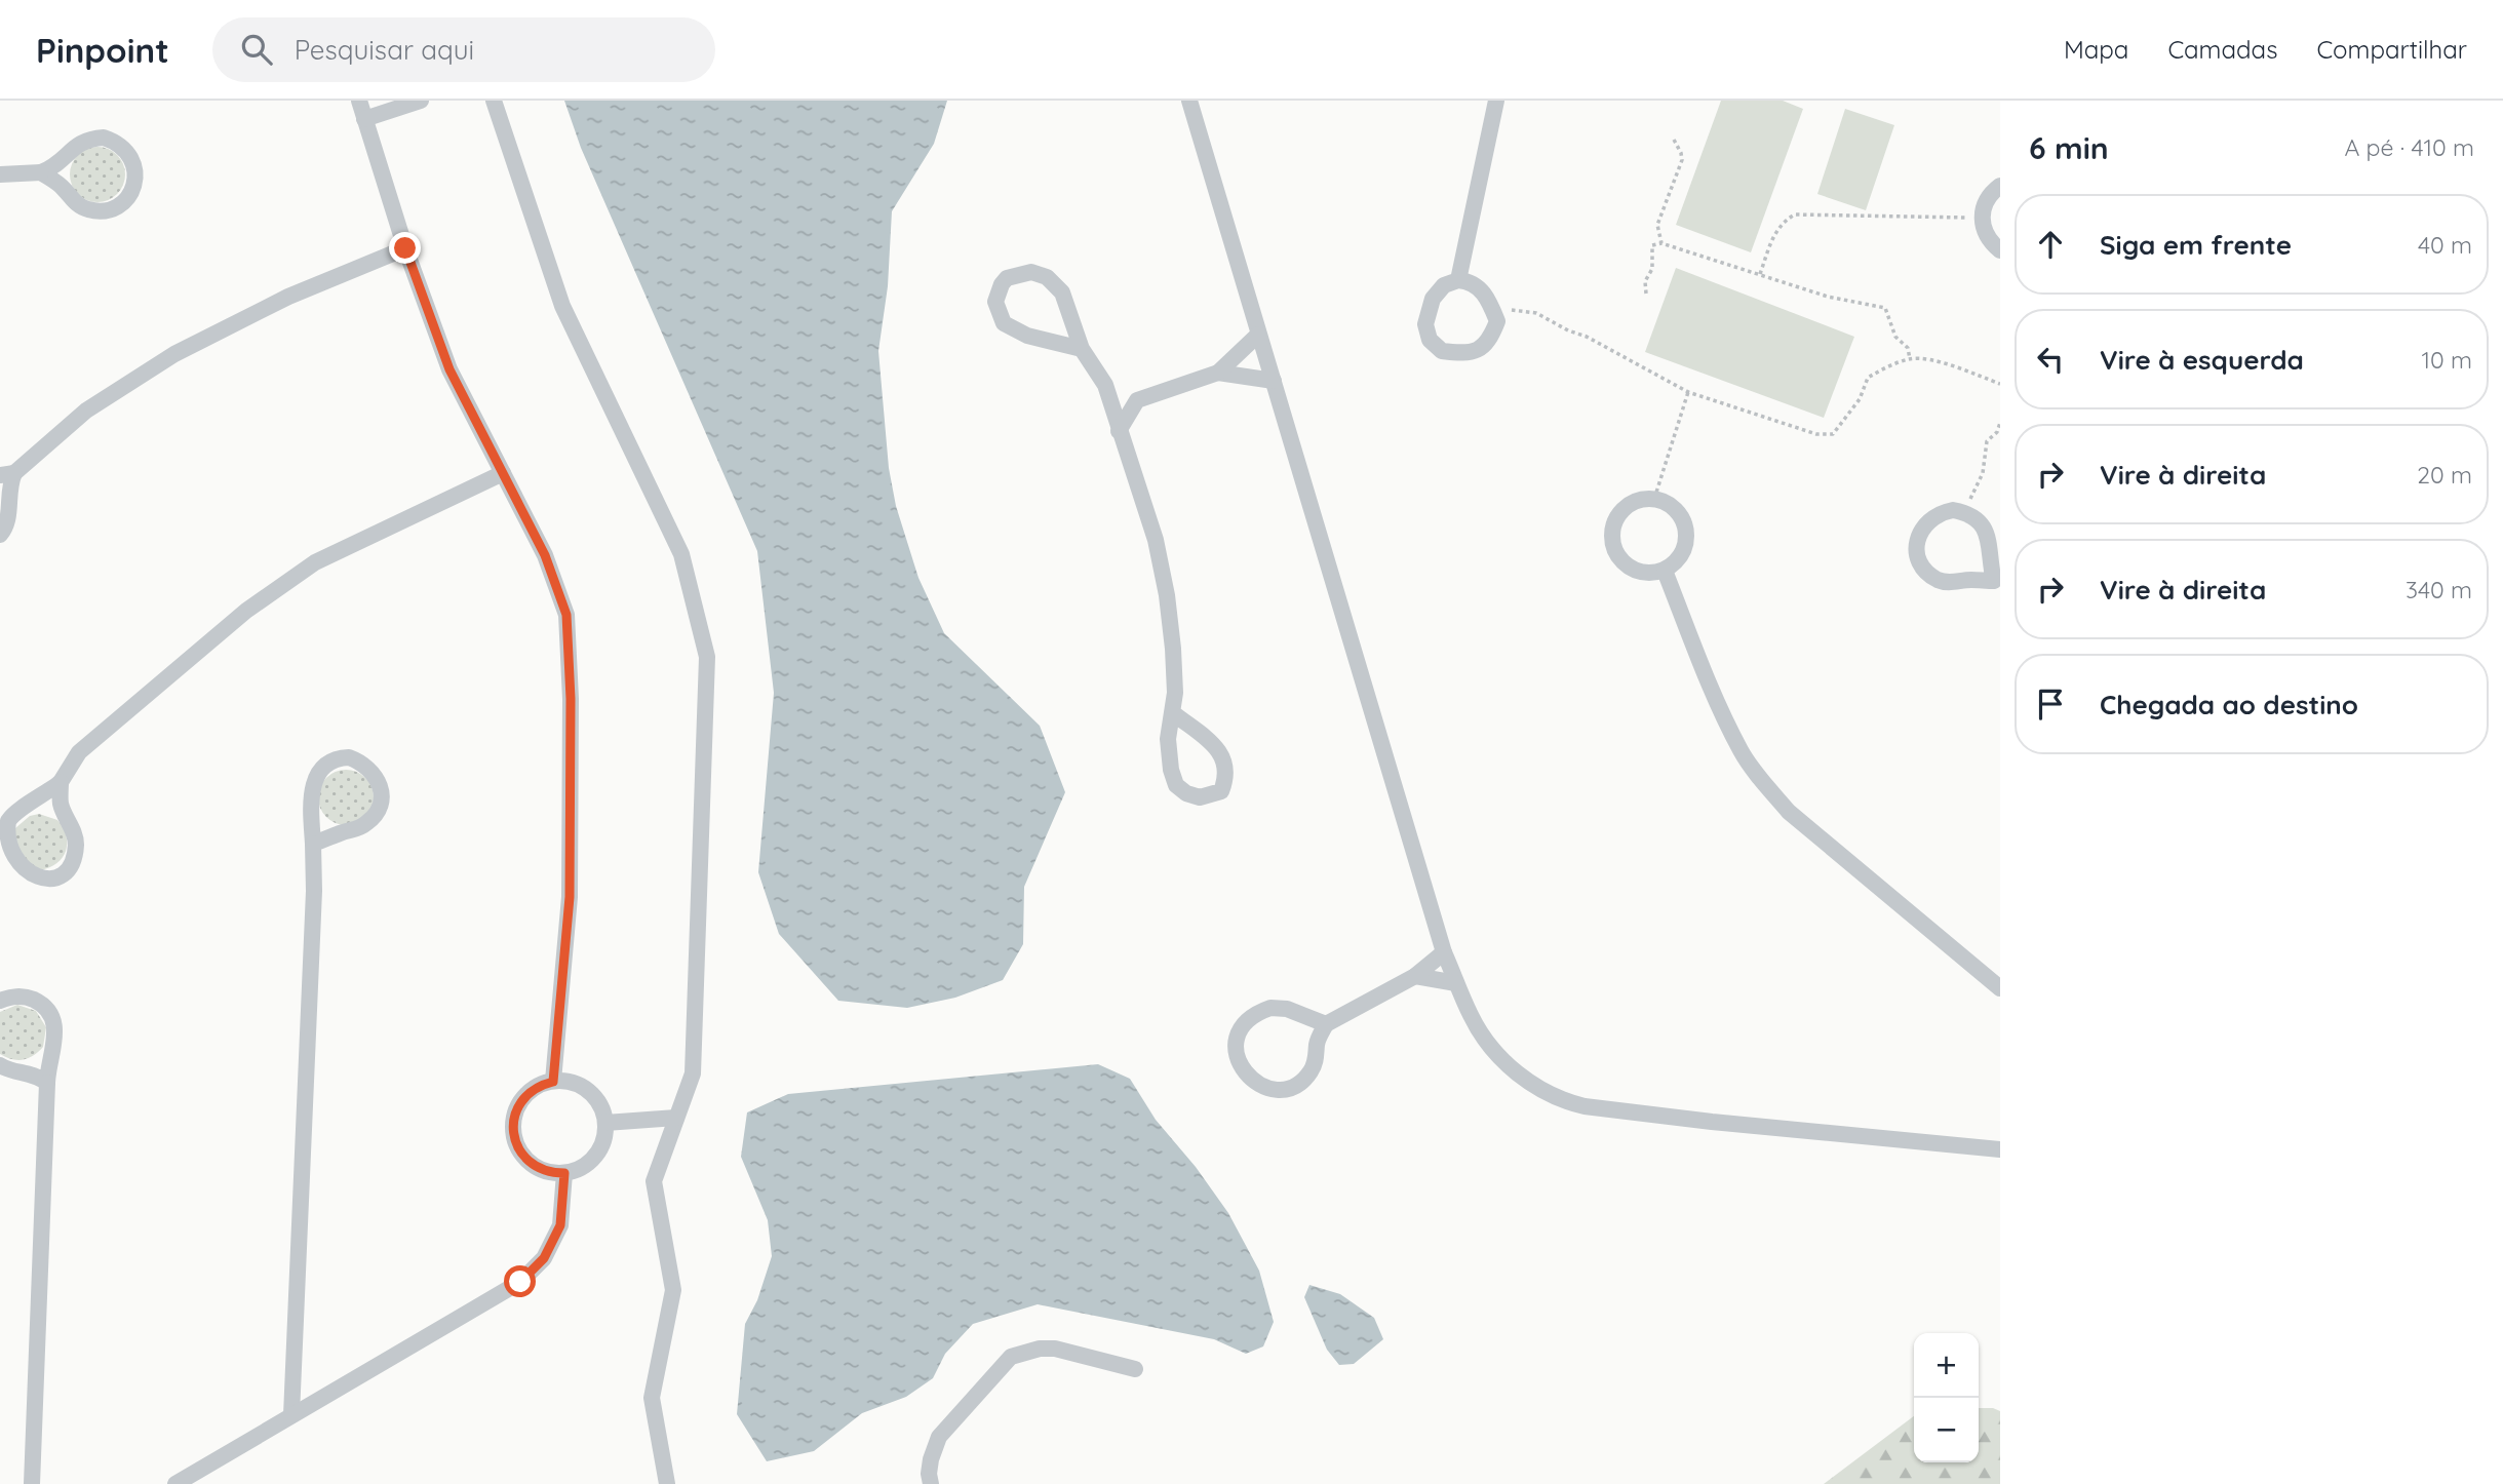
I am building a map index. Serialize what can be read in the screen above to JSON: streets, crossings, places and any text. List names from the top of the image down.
{
  "page": {
    "header": "Pinpoint",
    "search": "Pesquisar aqui",
    "nav": ["Mapa", "Camadas", "Compartilhar"],
    "heading": ["6 min", "A pé · 410 m"],
    "list": [
      ["Siga em frente", "40 m"],
      ["Vire à esquerda", "10 m"],
      ["Vire à direita", "20 m"],
      ["Vire à direita", "340 m"],
      "Chegada ao destino"
    ],
    "map_buttons": ["+", "−"]
  }
}
